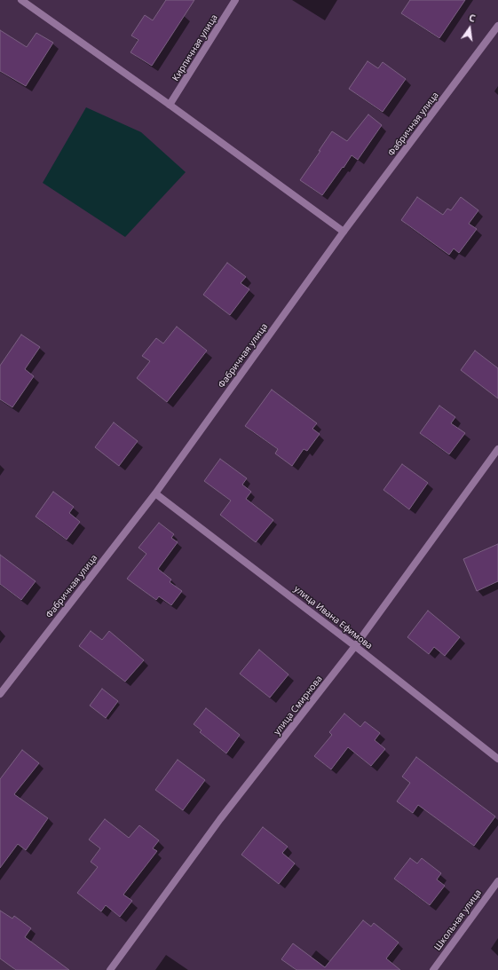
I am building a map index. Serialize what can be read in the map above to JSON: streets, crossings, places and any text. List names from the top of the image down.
{
  "streets": {
    "street": [
      "Кирпичная улица",
      "Фабричная улица",
      "улица Ивана Ефимова",
      "улица Смирнова",
      "Школьная улица"
    ]
  },
  "crossings": [
    ["Фабричная улица", "улица Ивана Ефимова"],
    ["улица Ивана Ефимова", "улица Смирнова"]
  ],
  "north": "top"
}
